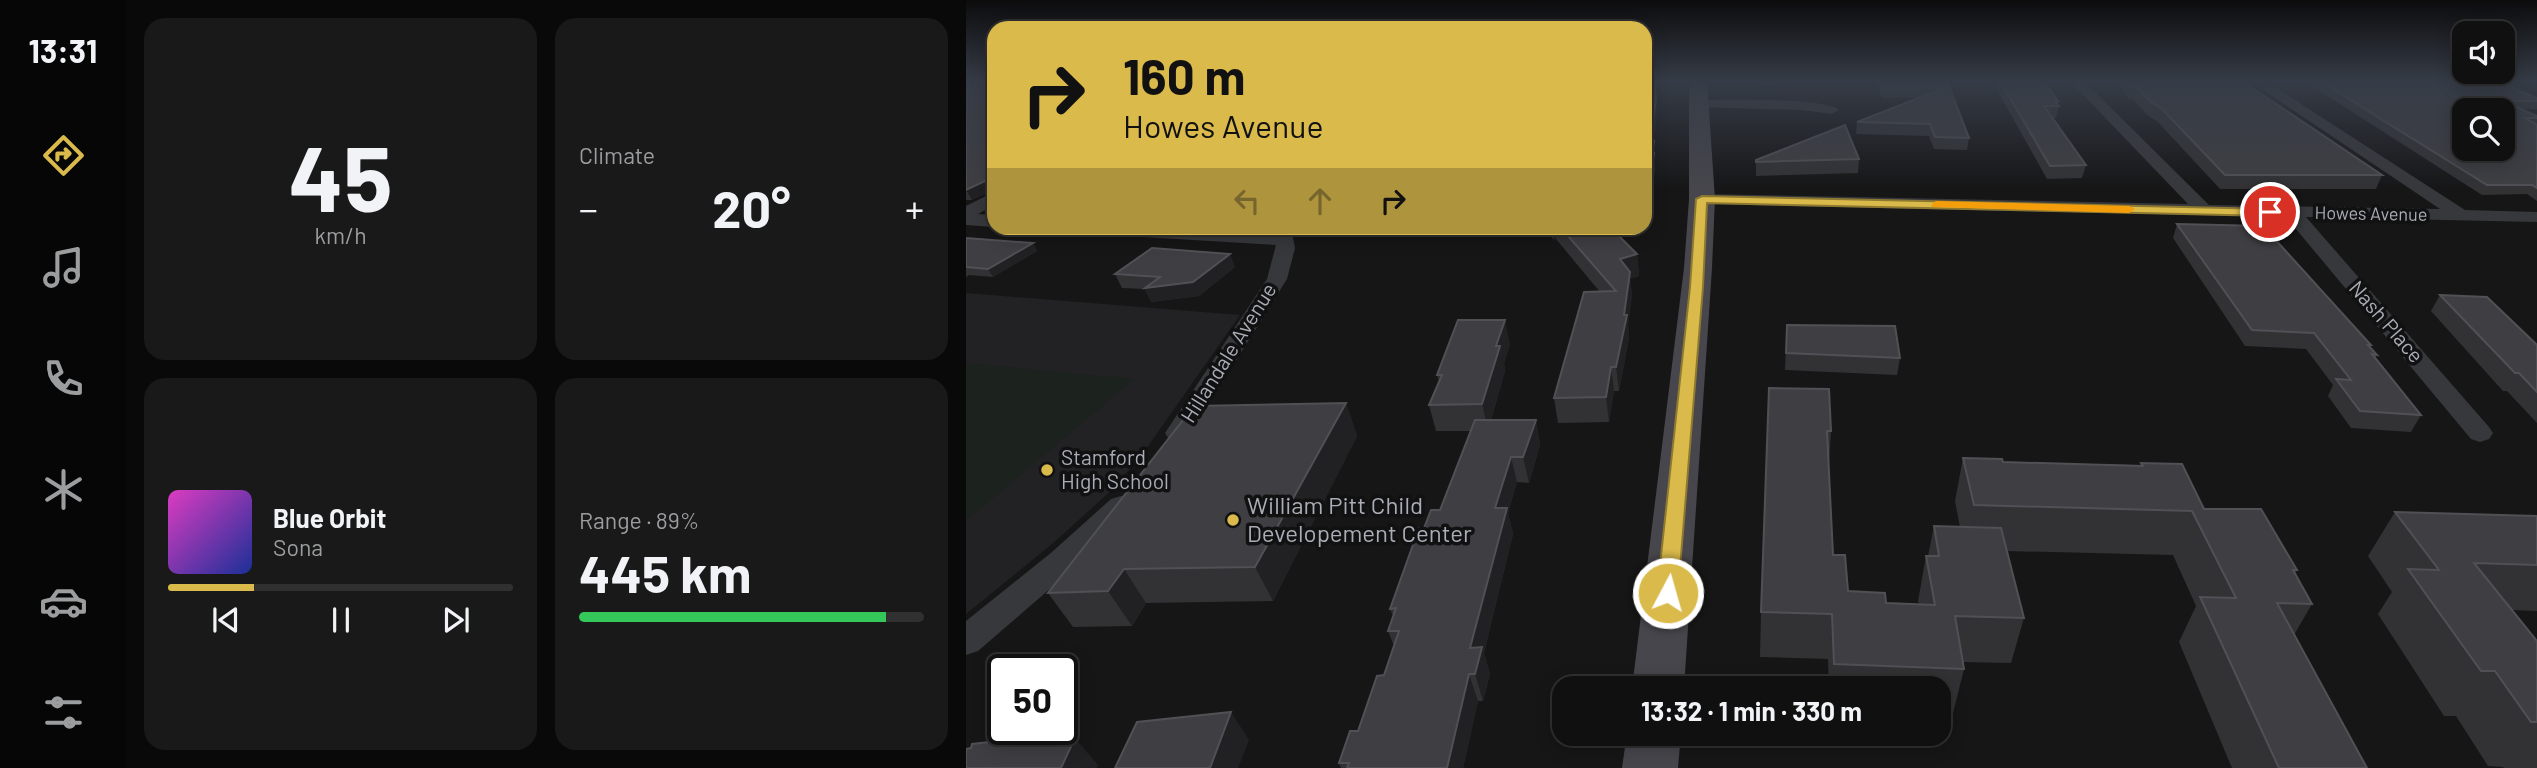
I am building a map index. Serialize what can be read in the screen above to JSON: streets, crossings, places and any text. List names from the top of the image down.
{
  "streets": {
    "street": ["Howes Avenue", "Nash Place", "Hillandale Avenue"]
  },
  "crossings": [
    ["Howes Avenue", "Nash Place"]
  ],
  "places": ["Stamford High School", "William Pitt Child Developement Center"],
  "page": {
    "tabs": "13:31",
    "tile": [
      ["45", "km/h"],
      "Climate",
      ["Range · 89%", "445 km"]
    ],
    "turn": ["160 m", "Howes Avenue"],
    "heat": ["−", "20°", "+"],
    "song": ["Blue Orbit", "Sona"],
    "limit": "50",
    "trip": "13:32 · 1 min · 330 m"
  }
}
